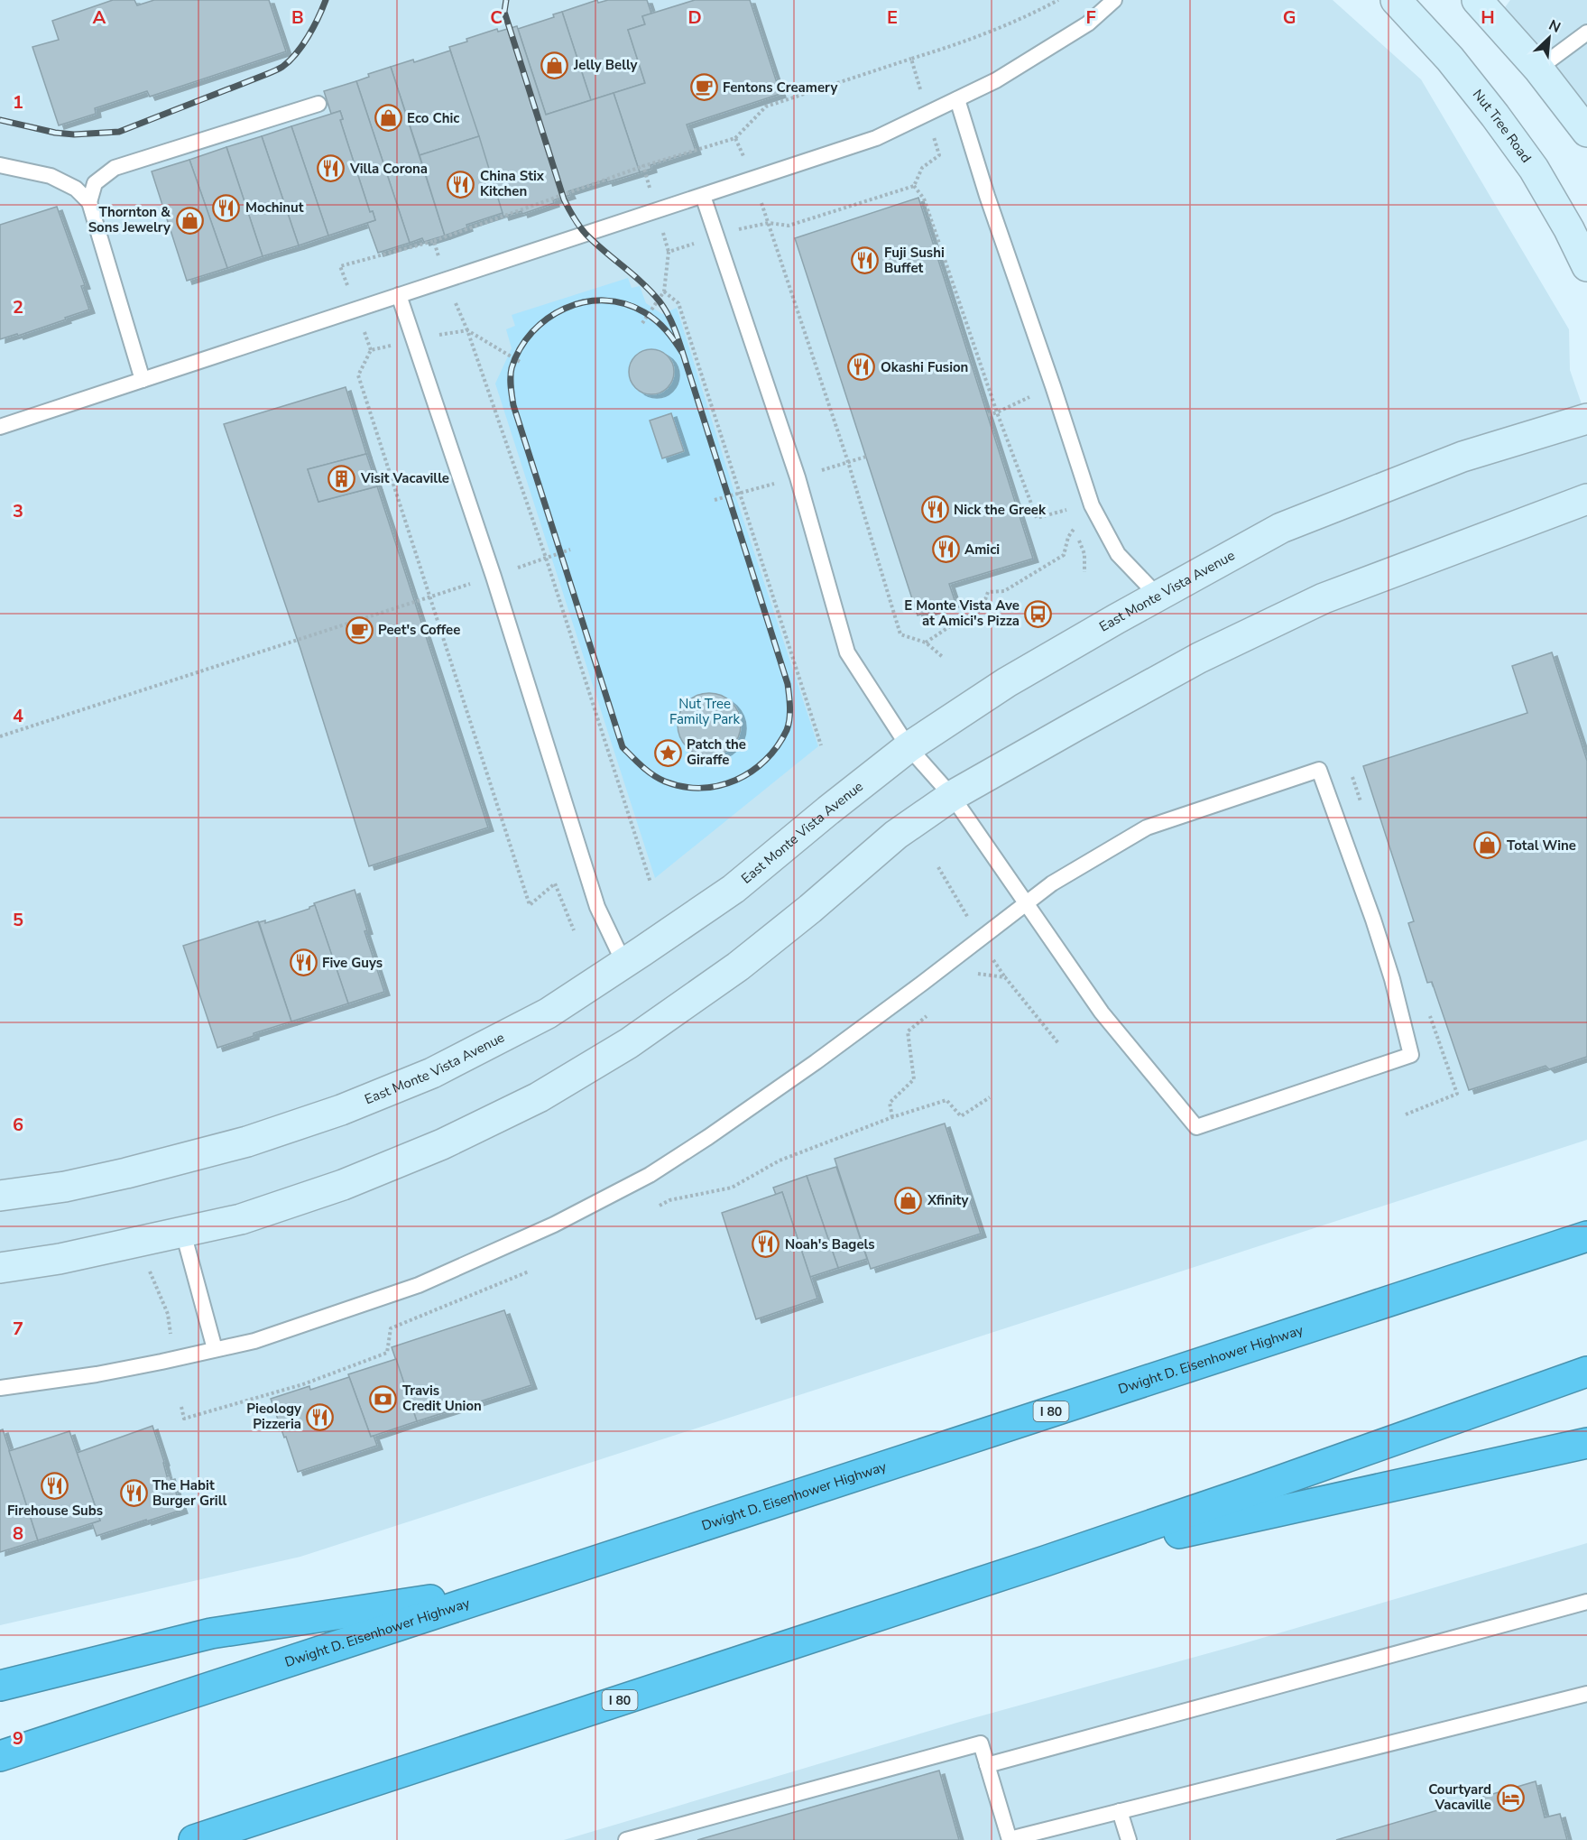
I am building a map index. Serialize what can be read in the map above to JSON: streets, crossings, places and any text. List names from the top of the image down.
{
  "streets": {
    "highway": ["Dwight D. Eisenhower Highway", "I 80"],
    "main road": ["Nut Tree Road", "East Monte Vista Avenue"]
  },
  "parks": ["Nut Tree Family Park"],
  "places": {
    "shop": [
      "Jelly Belly",
      "Eco Chic",
      "Thornton & Sons Jewelry",
      "Total Wine",
      "Xfinity"
    ],
    "cafe": ["Fentons Creamery", "Peet's Coffee"],
    "restaurant": [
      "Villa Corona",
      "China Stix Kitchen",
      "Mochinut",
      "Fuji Sushi Buffet",
      "Okashi Fusion",
      "Nick the Greek",
      "Amici",
      "Five Guys",
      "Noah's Bagels",
      "Pieology Pizzeria",
      "Firehouse Subs",
      "The Habit Burger Grill"
    ],
    "building": ["Visit Vacaville"],
    "bus stop": ["E Monte Vista Ave at Amici's Pizza"],
    "place": ["Patch the Giraffe"],
    "bank": ["Travis Credit Union"],
    "hotel": ["Courtyard Vacaville"]
  },
  "north": "top right",
  "grid": {
    "columns": [
      "A",
      "B",
      "C",
      "D",
      "E",
      "F",
      "G",
      "H"
    ],
    "rows": [
      "1",
      "2",
      "3",
      "4",
      "5",
      "6",
      "7",
      "8",
      "9"
    ]
  }
}
